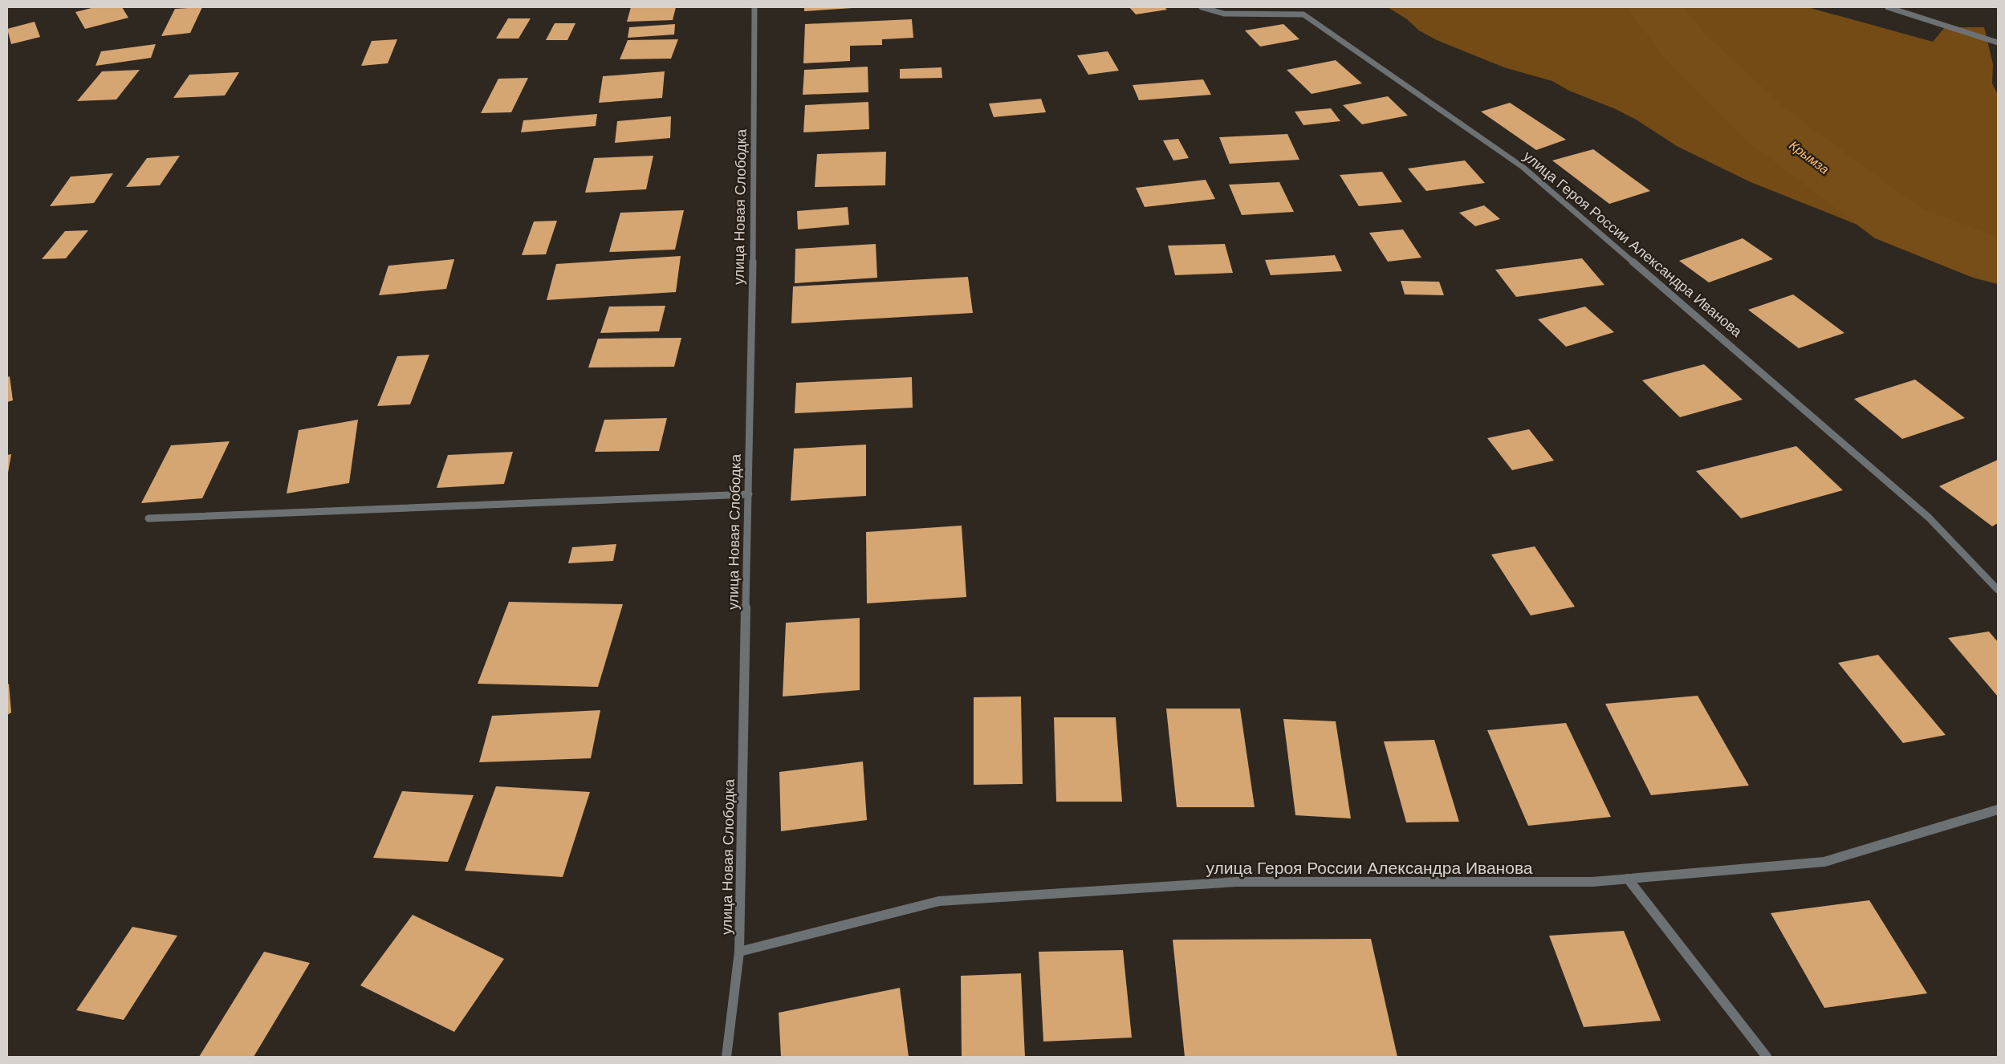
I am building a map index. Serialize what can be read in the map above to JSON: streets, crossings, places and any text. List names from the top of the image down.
{
  "streets": {
    "street": ["улица Новая Слободка", "улица Героя России Александра Иванова"]
  },
  "crossings": [
    ["улица Новая Слободка", "улица Героя России Александра Иванова"]
  ],
  "water": ["Крымза"]
}
